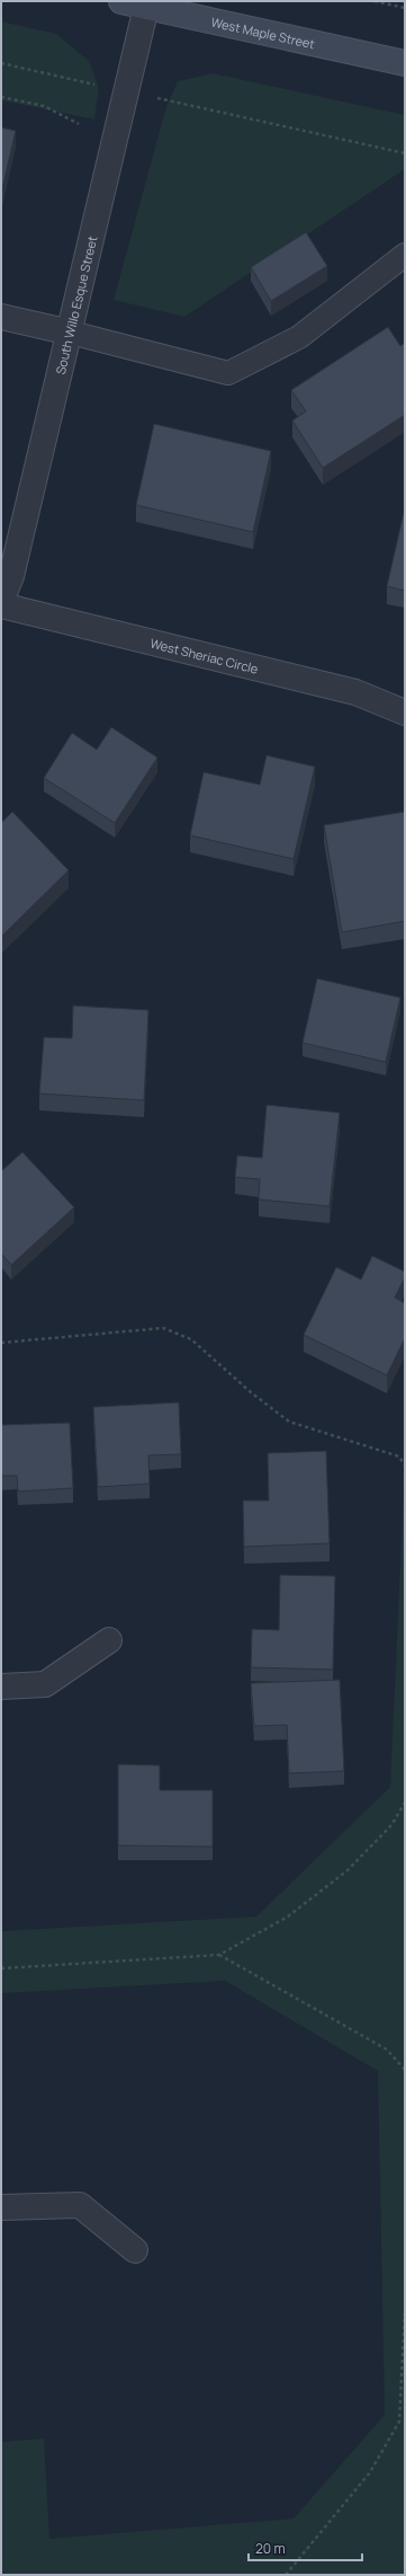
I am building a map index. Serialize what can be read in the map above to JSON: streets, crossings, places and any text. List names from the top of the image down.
{
  "streets": {
    "main road": ["West Maple Street"],
    "street": ["South Willo Esque Street", "West Sheriac Circle"]
  },
  "crossings": [
    ["West Maple Street", "South Willo Esque Street"]
  ],
  "scale_bar": "20 m"
}
